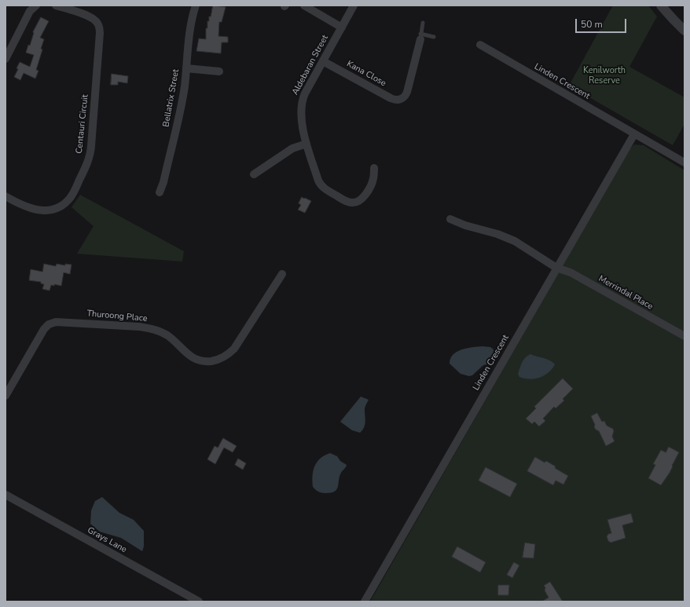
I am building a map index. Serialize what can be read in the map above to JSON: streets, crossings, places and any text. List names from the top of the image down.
{
  "streets": {
    "street": [
      "Aldebaran Street",
      "Kana Close",
      "Linden Crescent",
      "Bellatrix Street",
      "Centauri Circuit",
      "Merrindal Place",
      "Thuroong Place",
      "Grays Lane"
    ]
  },
  "crossings": [
    ["Aldebaran Street", "Kana Close"],
    ["Linden Crescent", "Merrindal Place"]
  ],
  "parks": ["Kenilworth Reserve"],
  "scale_bar": "50 m"
}
